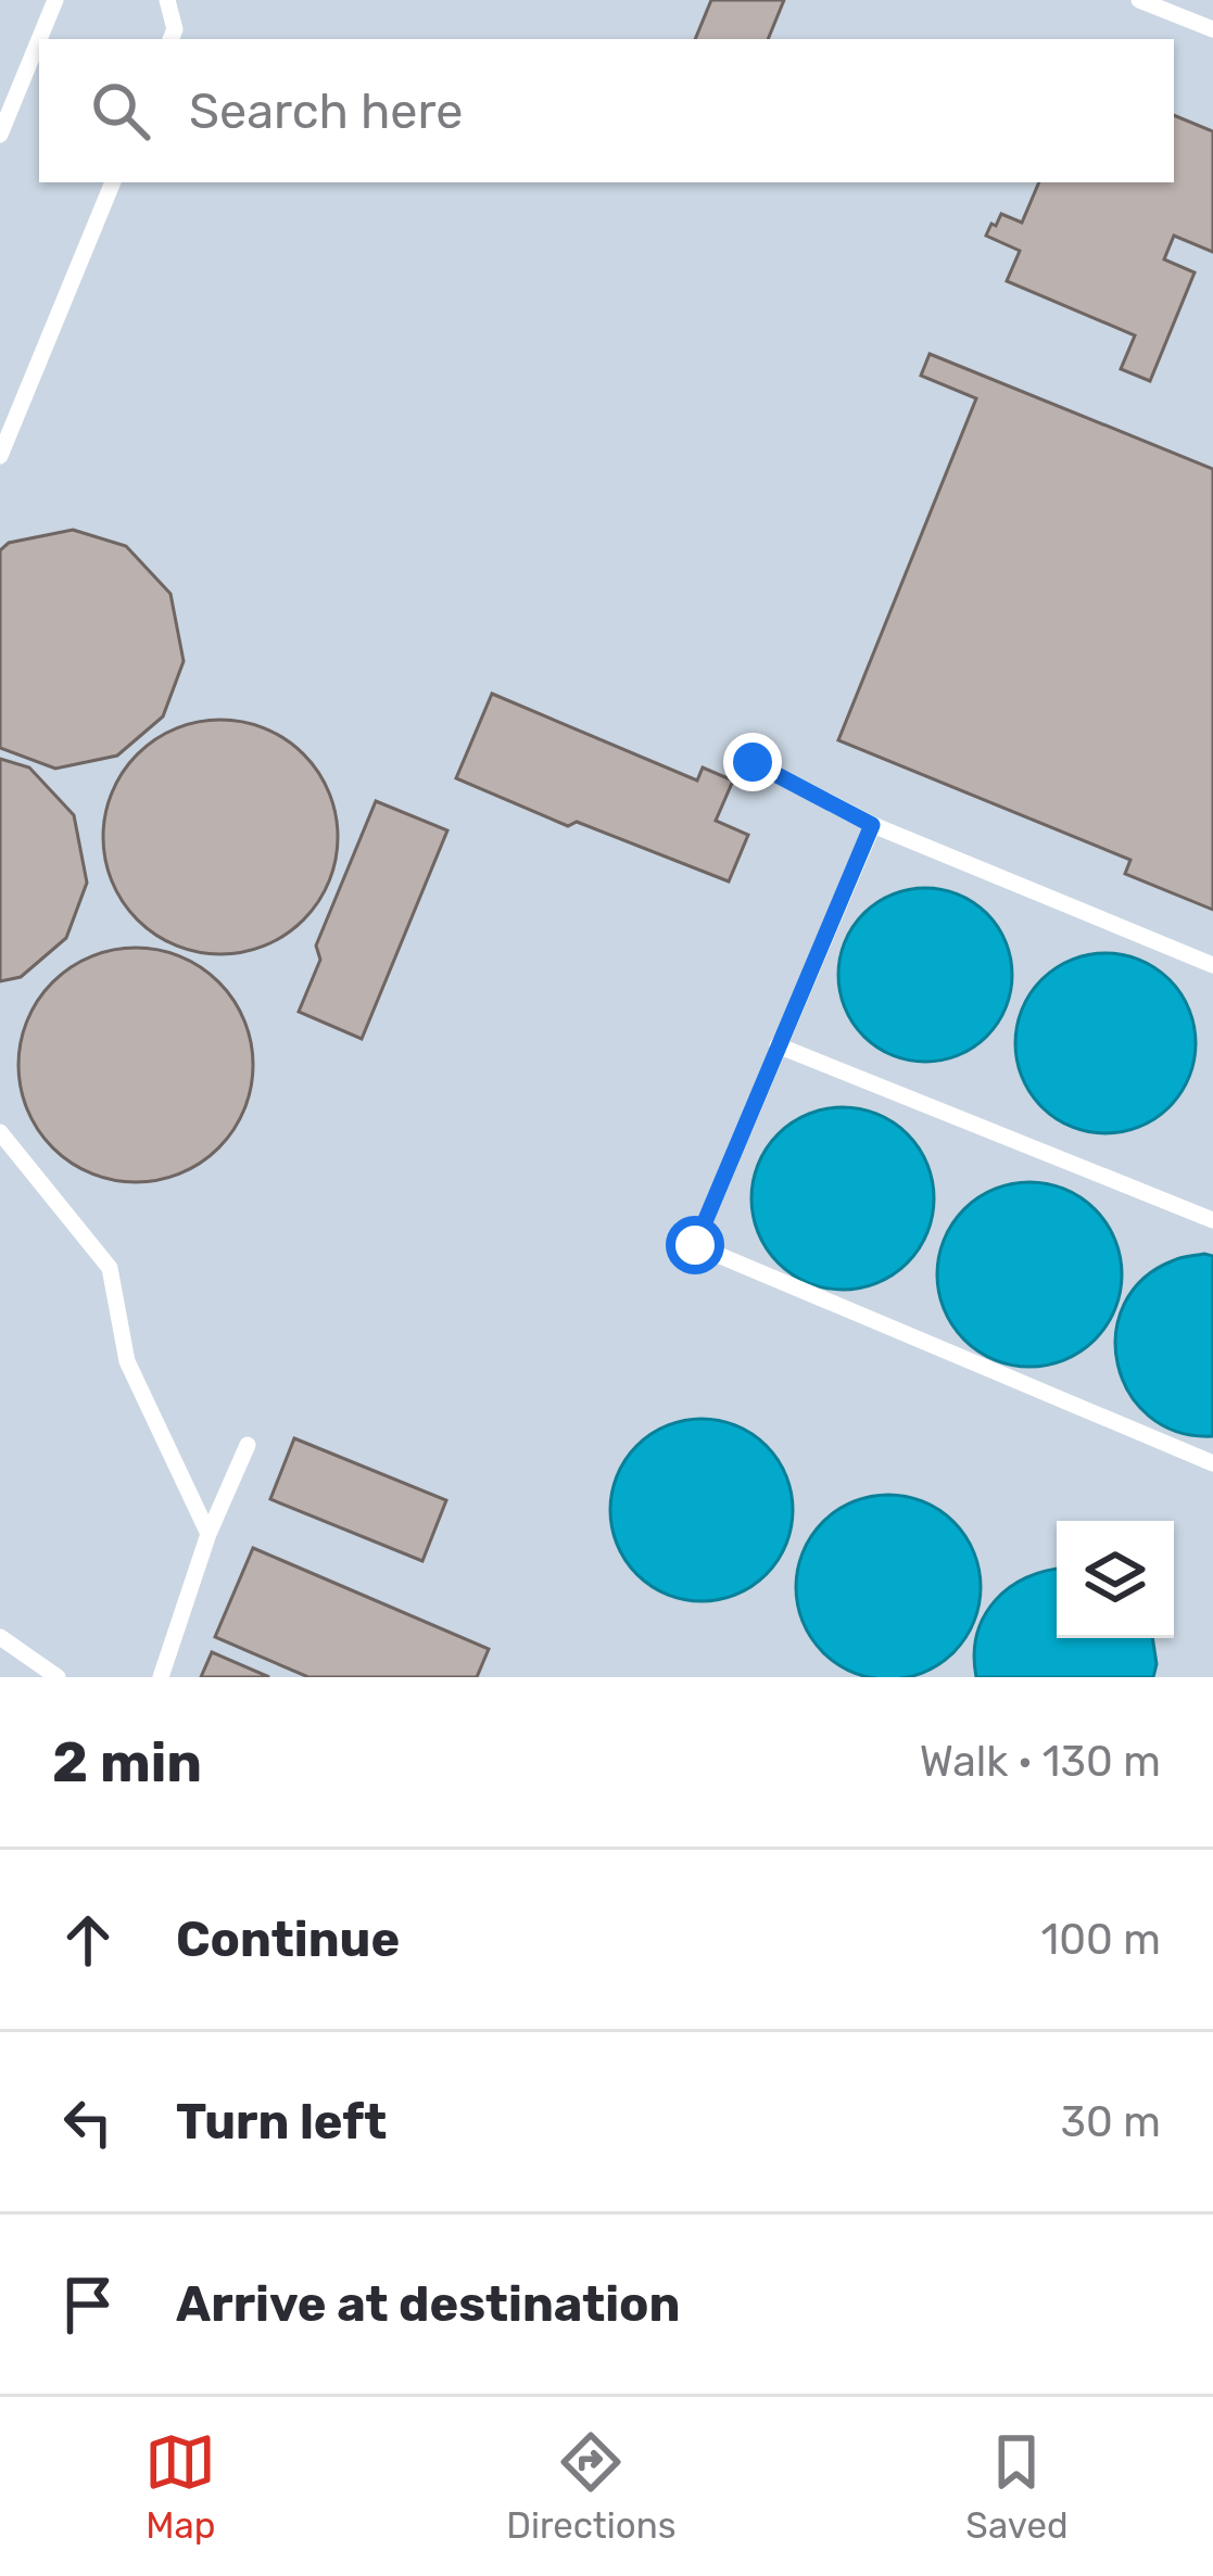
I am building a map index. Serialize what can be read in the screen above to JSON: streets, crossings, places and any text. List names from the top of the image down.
{
  "page": {
    "search": "Search here",
    "heading": ["2 min", "Walk · 130 m"],
    "list": [
      ["Continue", "100 m"],
      ["Turn left", "30 m"],
      "Arrive at destination"
    ],
    "nav": ["Map", "Directions", "Saved"]
  }
}
